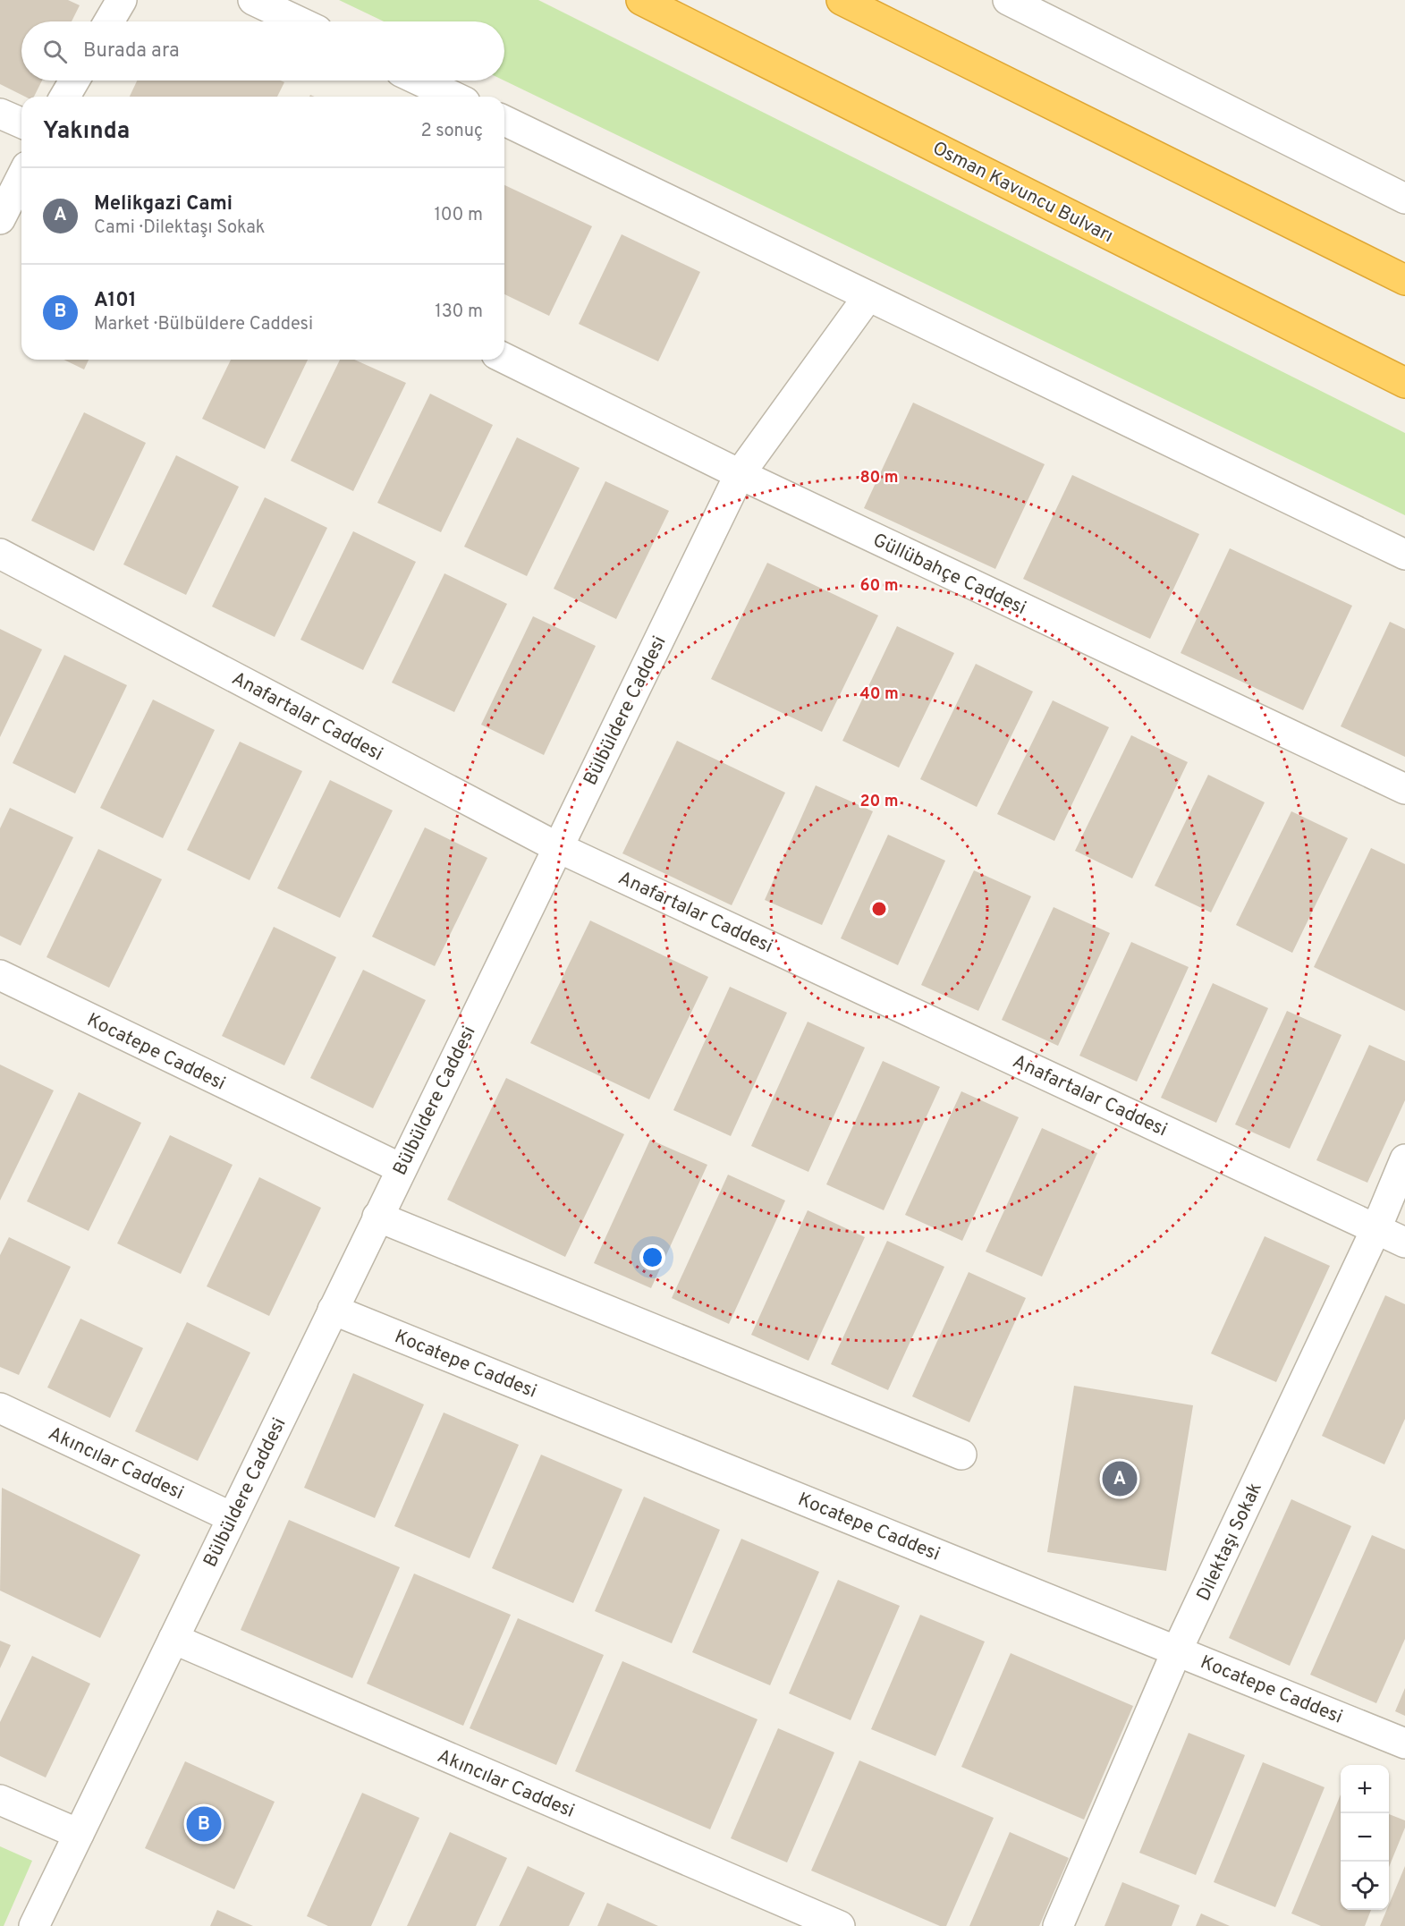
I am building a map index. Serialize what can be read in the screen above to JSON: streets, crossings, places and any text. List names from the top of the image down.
{
  "streets": {
    "highway": ["Osman Kavuncu Bulvarı"],
    "street": [
      "Güllübahçe Caddesi",
      "Bülbüldere Caddesi",
      "Anafartalar Caddesi",
      "Kocatepe Caddesi",
      "Akıncılar Caddesi",
      "Dilektaşı Sokak"
    ]
  },
  "crossings": [
    ["Güllübahçe Caddesi", "Bülbüldere Caddesi"],
    ["Bülbüldere Caddesi", "Anafartalar Caddesi"],
    ["Bülbüldere Caddesi", "Kocatepe Caddesi"],
    ["Bülbüldere Caddesi", "Akıncılar Caddesi"],
    ["Anafartalar Caddesi", "Dilektaşı Sokak"],
    ["Kocatepe Caddesi", "Dilektaşı Sokak"]
  ],
  "page": {
    "search": "Burada ara",
    "heading": ["Yakında", "2 sonuç"],
    "list": [
      {
        "mark": "A",
        "name": "Melikgazi Cami",
        "note": "Cami · Dilektaşı Sokak",
        "value": "100 m"
      },
      {
        "mark": "B",
        "name": "A101",
        "note": "Market · Bülbüldere Caddesi",
        "value": "130 m"
      }
    ],
    "pins": ["A", "B"],
    "map_buttons": ["+", "−"]
  },
  "rings": [
    "80 m",
    "60 m",
    "40 m",
    "20 m"
  ]
}
